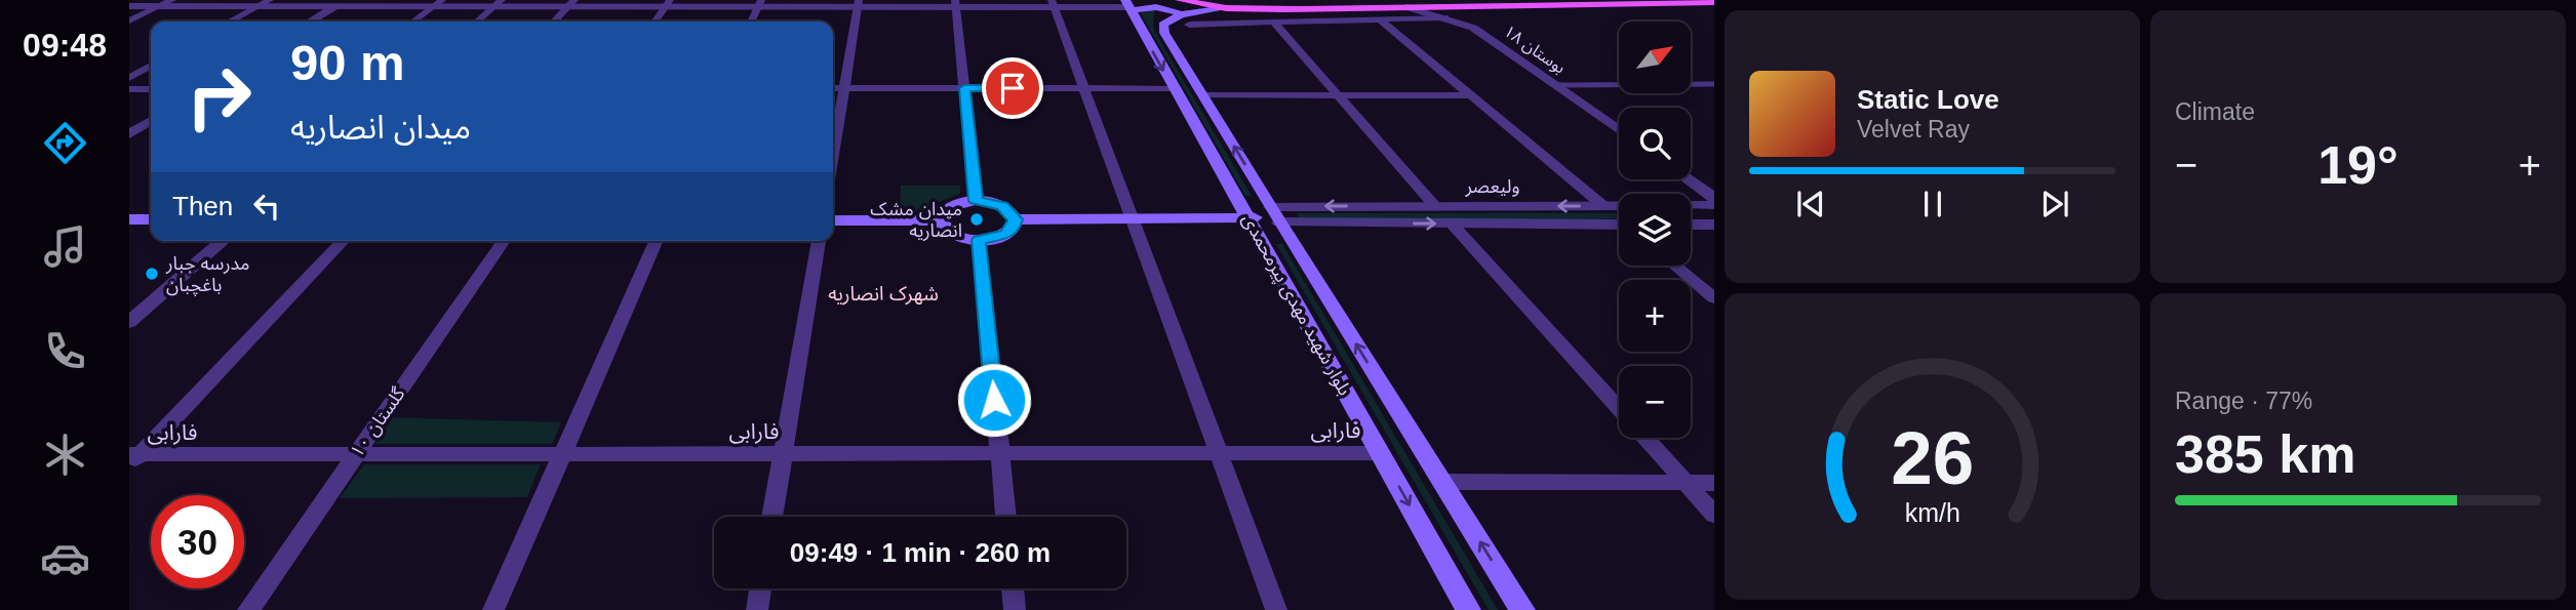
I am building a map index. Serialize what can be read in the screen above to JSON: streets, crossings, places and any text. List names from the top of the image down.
{
  "streets": {
    "main road": ["بلوار شهید مهدی پیرمحمدی"],
    "street": [
      "بوستان ۱۸",
      "ولیعصر",
      "گلستان ۱۰",
      "فارابی"
    ]
  },
  "crossings": [
    ["ولیعصر", "بلوار شهید مهدی پیرمحمدی"],
    ["بلوار شهید مهدی پیرمحمدی", "فارابی"],
    ["گلستان ۱۰", "فارابی"]
  ],
  "districts": ["شهرک انصاریه"],
  "places": ["میدان مشک انصاریه", "مدرسه جبار باغچبان"],
  "north": "top right",
  "page": {
    "tabs": "09:48",
    "tile": [
      "Climate",
      ["Range · 77%", "385 km"]
    ],
    "map_buttons": ["+", "−"],
    "turn": ["90 m", "میدان انصاریه"],
    "song": ["Static Love", "Velvet Ray"],
    "heat": ["−", "19°", "+"],
    "then": "Then",
    "limit": "30",
    "trip": "09:49 · 1 min · 260 m",
    "gauge": ["26", "km/h"]
  }
}
